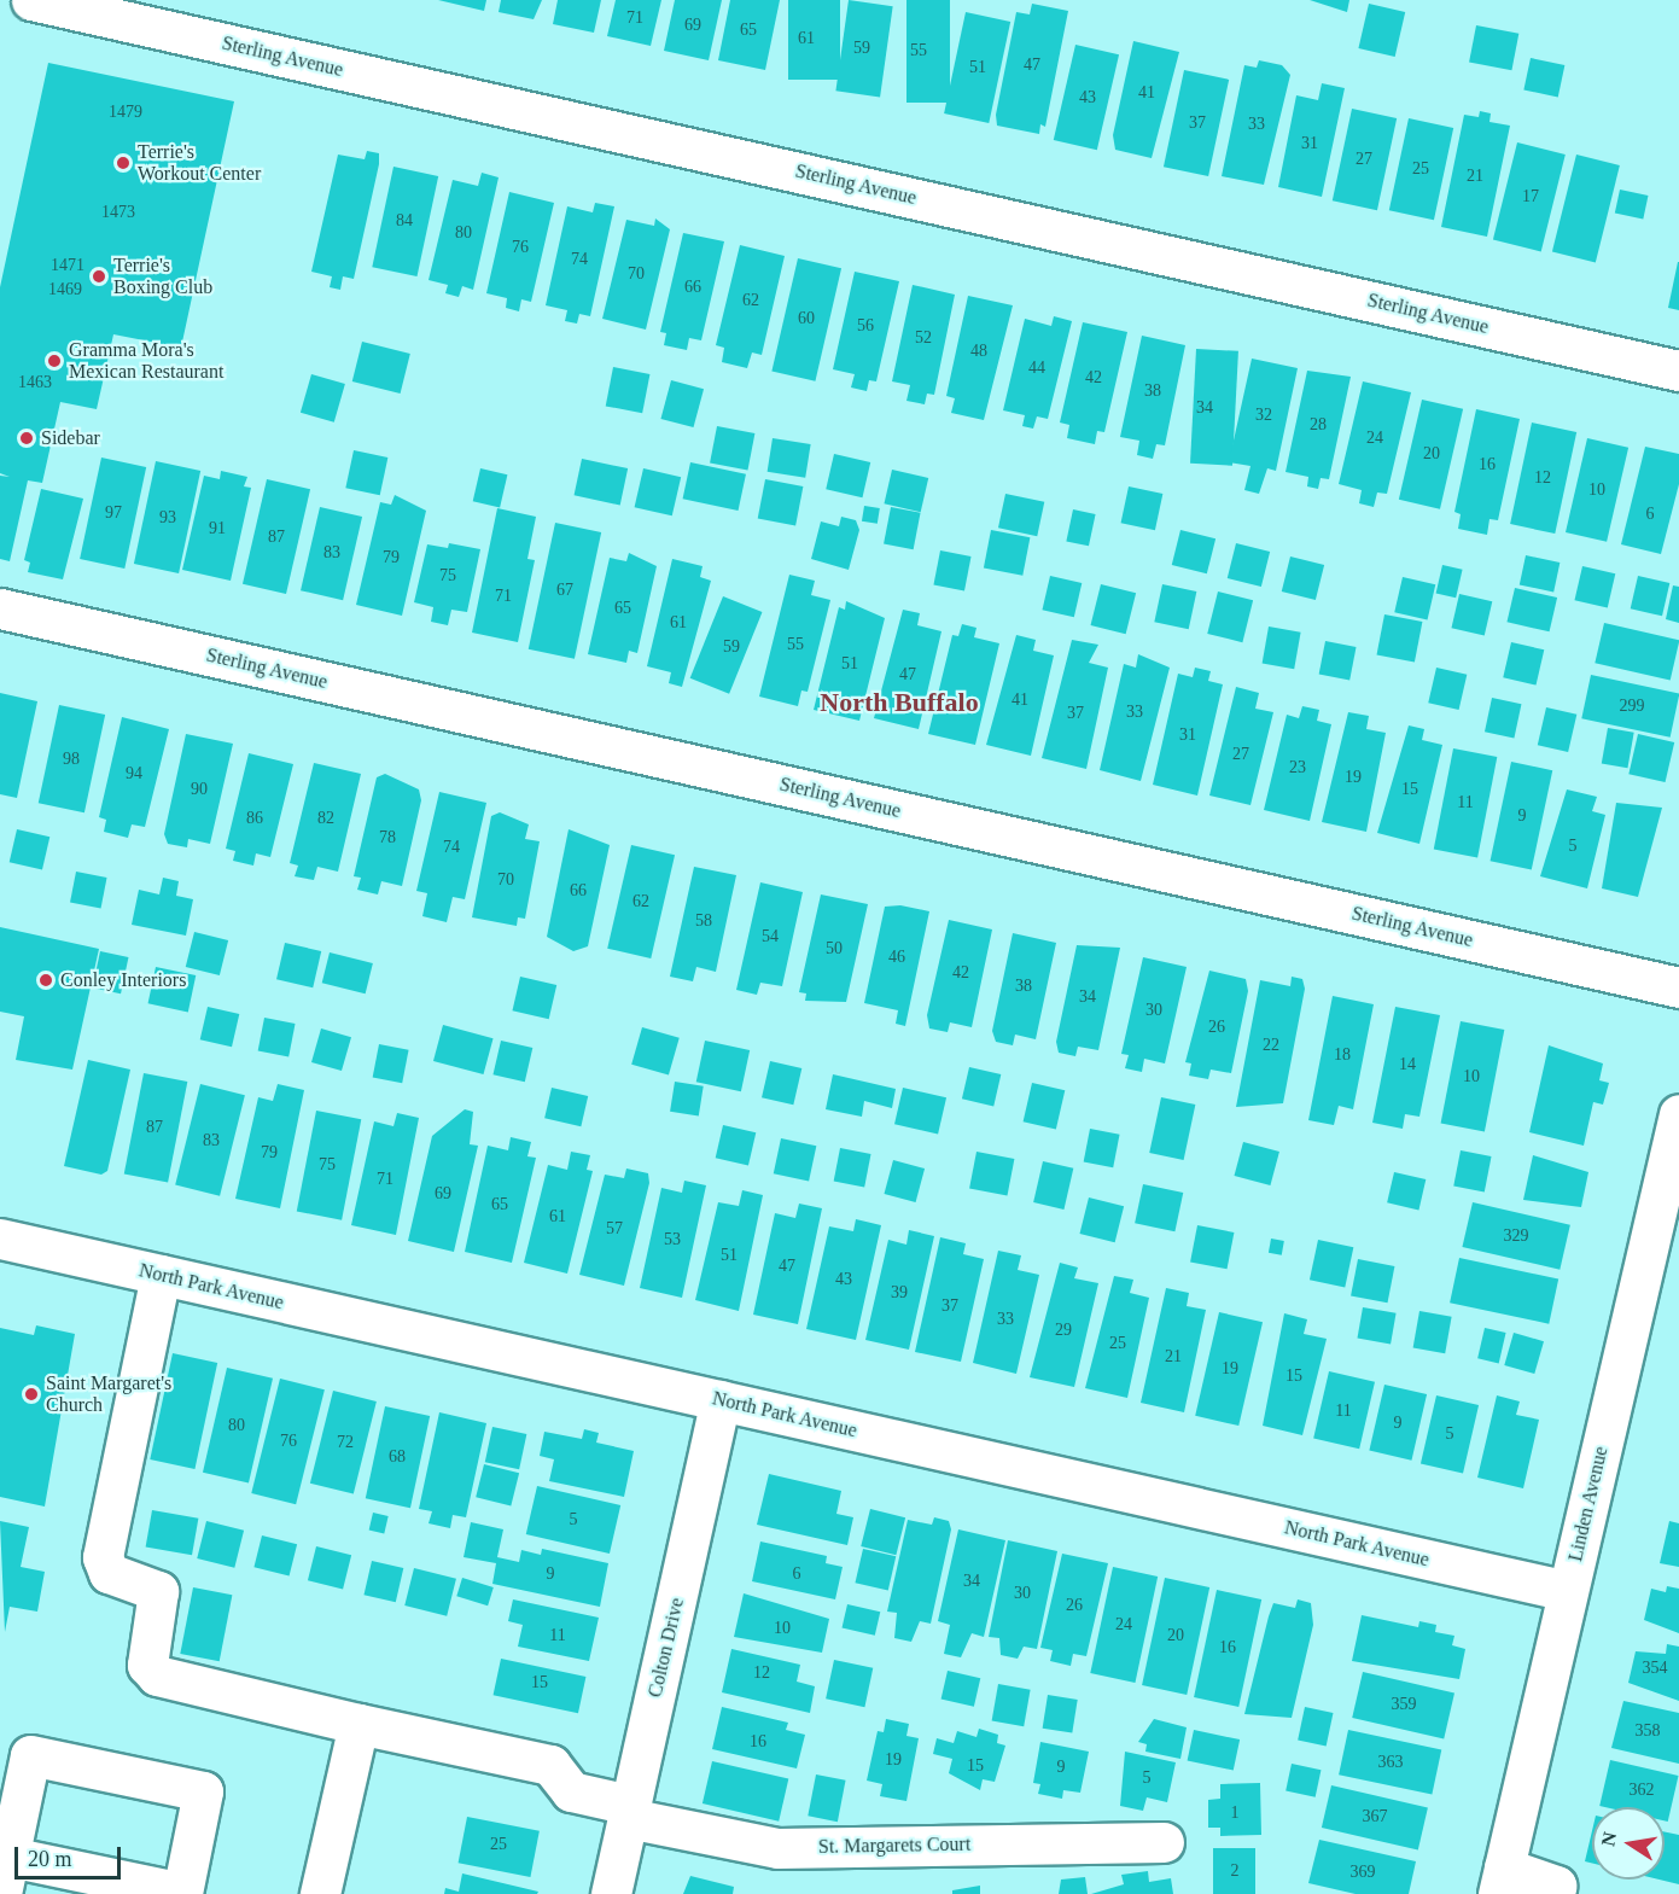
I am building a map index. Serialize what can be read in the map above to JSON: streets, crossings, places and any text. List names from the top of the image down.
{
  "streets": {
    "street": [
      "Sterling Avenue",
      "North Park Avenue",
      "Linden Avenue",
      "Colton Drive",
      "St. Margarets Court"
    ]
  },
  "crossings": [
    ["North Park Avenue", "Linden Avenue"],
    ["North Park Avenue", "Colton Drive"],
    ["North Park Avenue", "St. Margarets Court"],
    ["Colton Drive", "St. Margarets Court"]
  ],
  "districts": ["North Buffalo"],
  "places": [
    "Terrie's Workout Center",
    "Terrie's Boxing Club",
    "Gramma Mora's Mexican Restaurant",
    "Sidebar",
    "Conley Interiors",
    "Saint Margaret's Church"
  ],
  "house_numbers": [
    "71",
    "69",
    "65",
    "61",
    "59",
    "55",
    "47",
    "51",
    "41",
    "43",
    "1479",
    "37",
    "33",
    "31",
    "27",
    "25",
    "21",
    "17",
    "1473",
    "84",
    "80",
    "76",
    "74",
    "1471",
    "70",
    "66",
    "1469",
    "62",
    "60",
    "56",
    "52",
    "48",
    "44",
    "42",
    "1463",
    "38",
    "34",
    "32",
    "28",
    "24",
    "20",
    "16",
    "12",
    "10",
    "97",
    "6",
    "93",
    "91",
    "87",
    "83",
    "79",
    "75",
    "67",
    "71",
    "65",
    "61",
    "55",
    "59",
    "51",
    "47",
    "41",
    "299",
    "33",
    "37",
    "31",
    "27",
    "98",
    "23",
    "94",
    "19",
    "90",
    "15",
    "11",
    "9",
    "86",
    "82",
    "78",
    "5",
    "74",
    "70",
    "66",
    "62",
    "58",
    "54",
    "50",
    "46",
    "42",
    "38",
    "34",
    "30",
    "26",
    "22",
    "18",
    "14",
    "10",
    "87",
    "83",
    "79",
    "75",
    "71",
    "69",
    "65",
    "61",
    "57",
    "329",
    "53",
    "51",
    "47",
    "43",
    "39",
    "37",
    "33",
    "29",
    "25",
    "21",
    "19",
    "15",
    "11",
    "9",
    "80",
    "5",
    "76",
    "72",
    "68",
    "5",
    "9",
    "6",
    "34",
    "30",
    "26",
    "24",
    "10",
    "11",
    "20",
    "16",
    "354",
    "12",
    "15",
    "359",
    "358",
    "16",
    "19",
    "363",
    "15",
    "9",
    "5",
    "362",
    "1",
    "367",
    "25",
    "2",
    "369"
  ],
  "scale_bar": "20 m",
  "north": "left"
}
